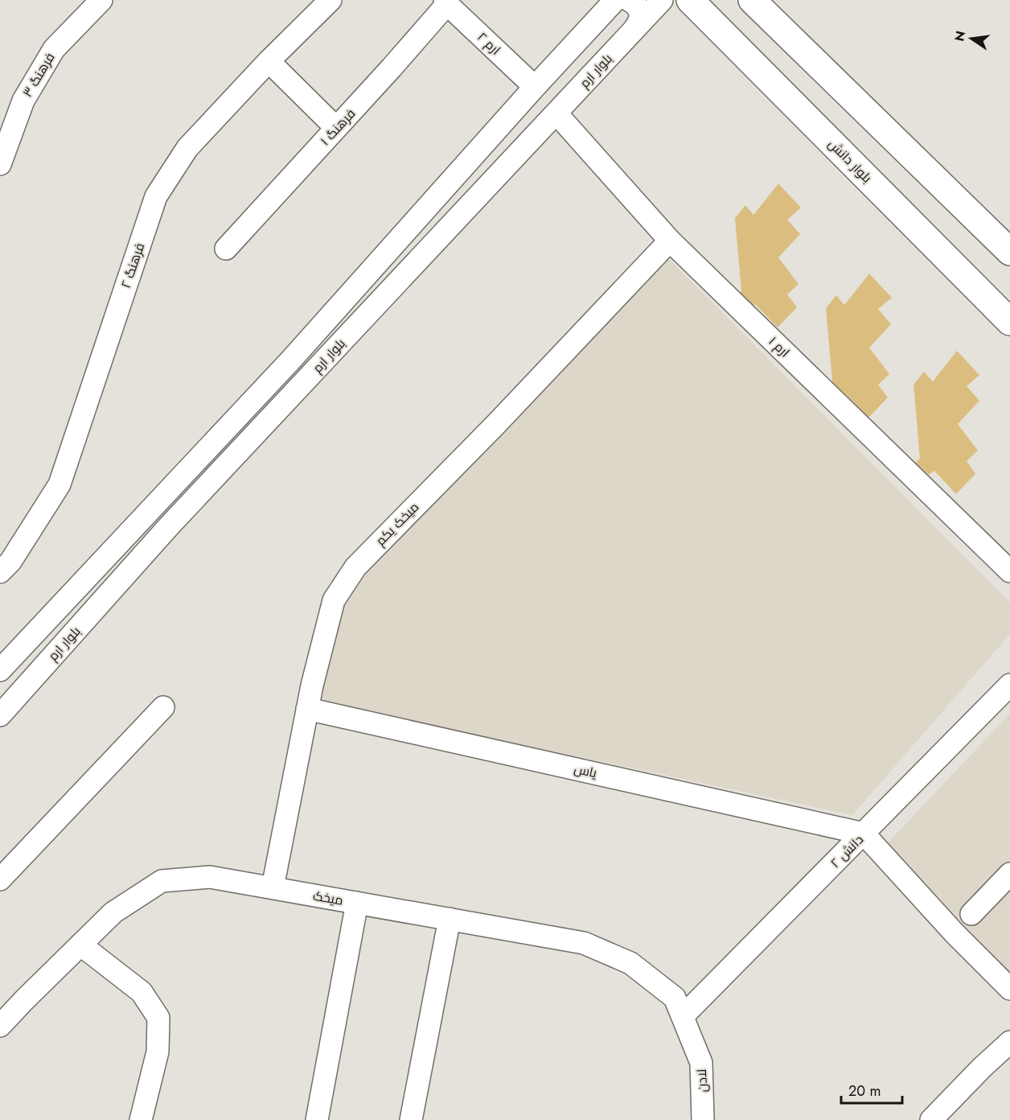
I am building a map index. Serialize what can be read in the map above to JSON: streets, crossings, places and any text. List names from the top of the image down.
{
  "streets": {
    "main road": ["بلوار دانش"],
    "street": [
      "ارم ۲",
      "بلوار ارم",
      "فرهنگ ۳",
      "فرهنگ ۱",
      "فرهنگ ۲",
      "ارم ۱",
      "میخک یکم",
      "یاس",
      "دانش ۲",
      "میخک",
      "لادن"
    ]
  },
  "crossings": [
    ["ارم ۲", "بلوار ارم"],
    ["ارم ۲", "فرهنگ ۱"],
    ["بلوار ارم", "ارم ۱"],
    ["ارم ۱", "میخک یکم"],
    ["میخک یکم", "یاس"],
    ["میخک یکم", "میخک"],
    ["یاس", "دانش ۲"],
    ["دانش ۲", "میخک"],
    ["دانش ۲", "لادن"],
    ["میخک", "لادن"]
  ],
  "scale_bar": "20 m",
  "north": "left"
}
